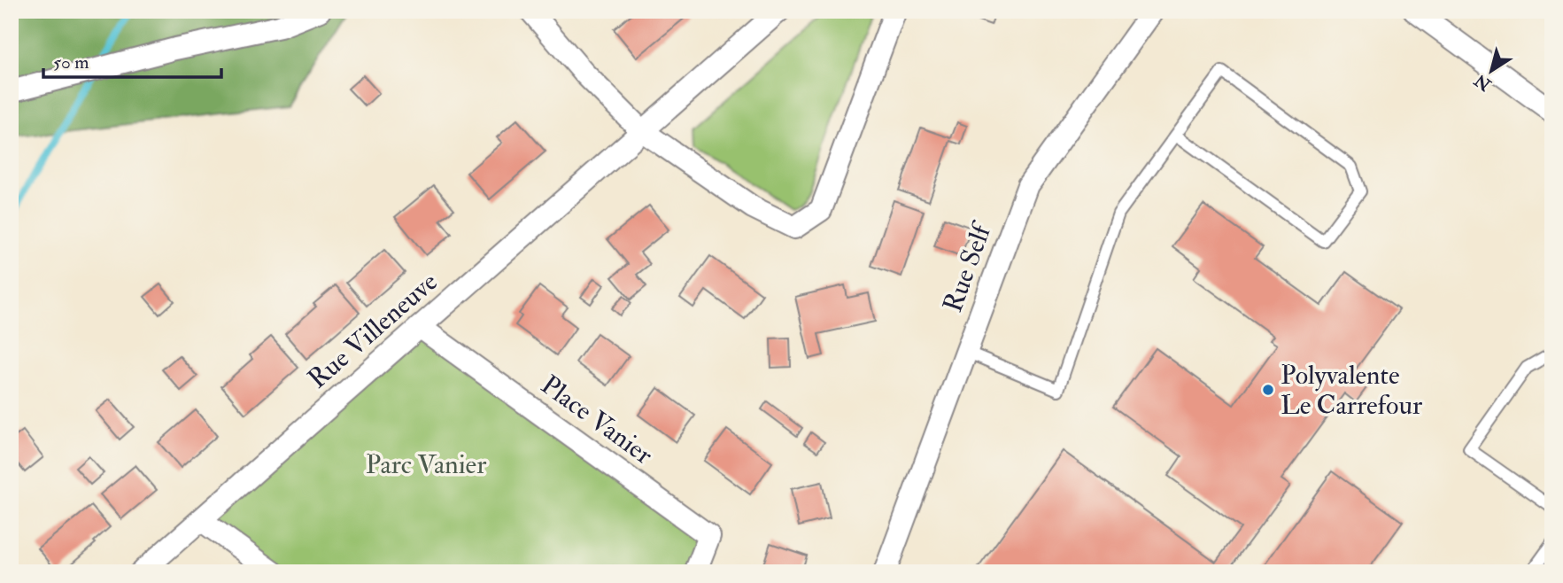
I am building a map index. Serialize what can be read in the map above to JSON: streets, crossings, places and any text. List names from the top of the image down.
{
  "streets": {
    "street": ["Rue Self", "Rue Villeneuve", "Place Vanier"]
  },
  "crossings": [
    ["Rue Villeneuve", "Place Vanier"]
  ],
  "parks": ["Parc Vanier"],
  "places": ["Polyvalente Le Carrefour"],
  "scale_bar": "50 m",
  "north": "bottom left"
}
